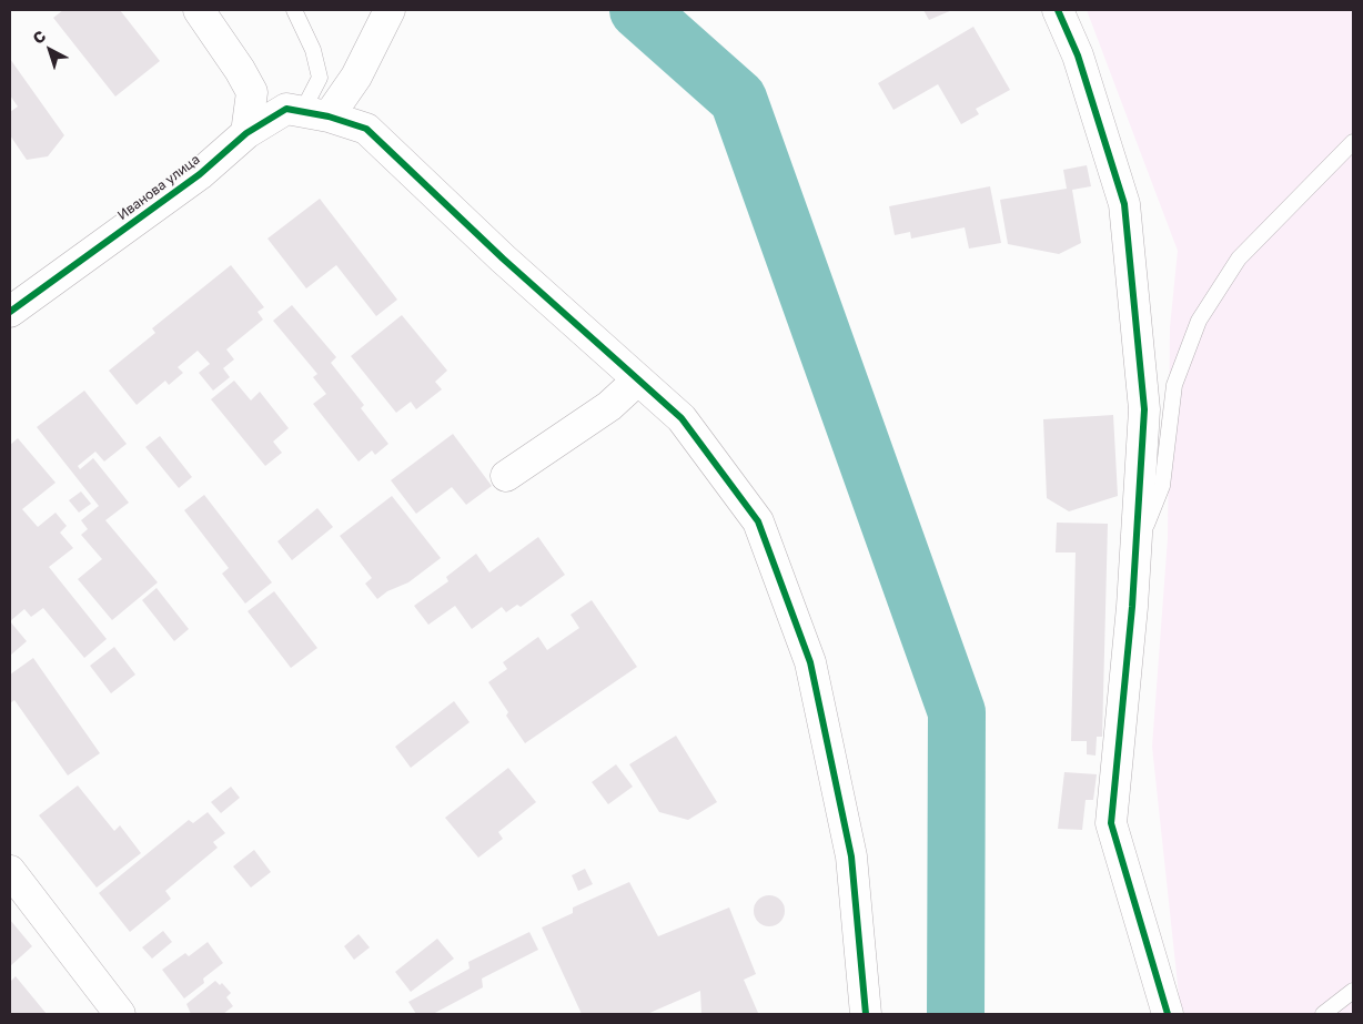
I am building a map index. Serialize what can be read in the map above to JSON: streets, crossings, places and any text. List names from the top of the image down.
{
  "streets": {
    "street": ["Иванова улица"]
  },
  "north": "top left"
}
